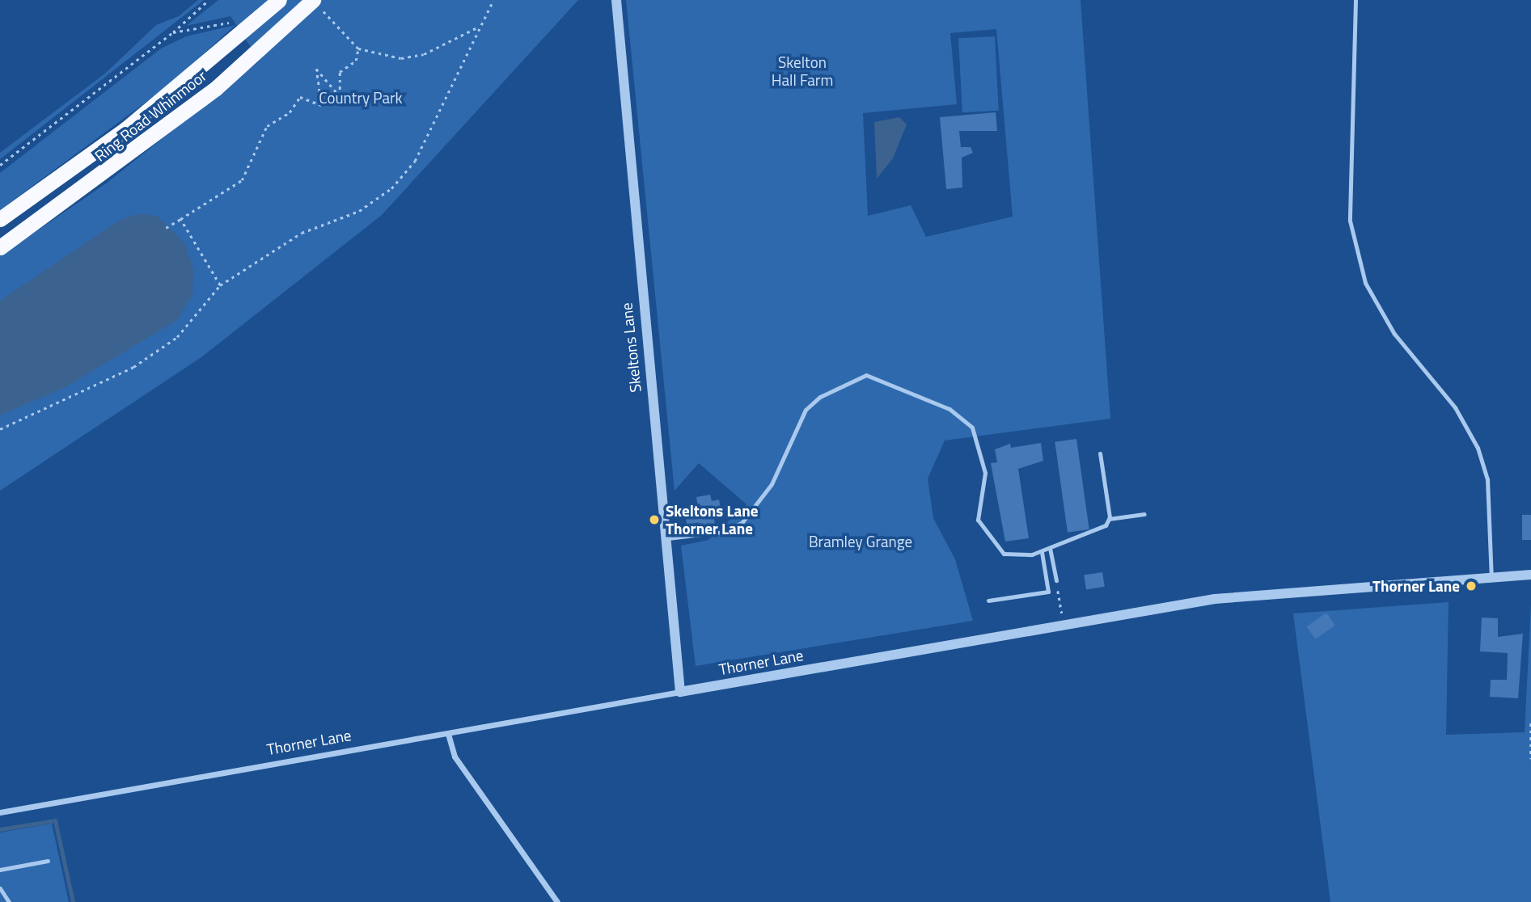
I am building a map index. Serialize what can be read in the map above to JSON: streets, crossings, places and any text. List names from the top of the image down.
{
  "streets": {
    "highway": ["Ring Road Whinmoor"],
    "street": ["Skeltons Lane", "Thorner Lane"]
  },
  "crossings": [
    ["Skeltons Lane", "Thorner Lane"]
  ],
  "parks": ["Skelton Hall Farm", "Country Park", "Bramley Grange"],
  "places": ["Skeltons Lane Thorner Lane", "Thorner Lane"]
}
